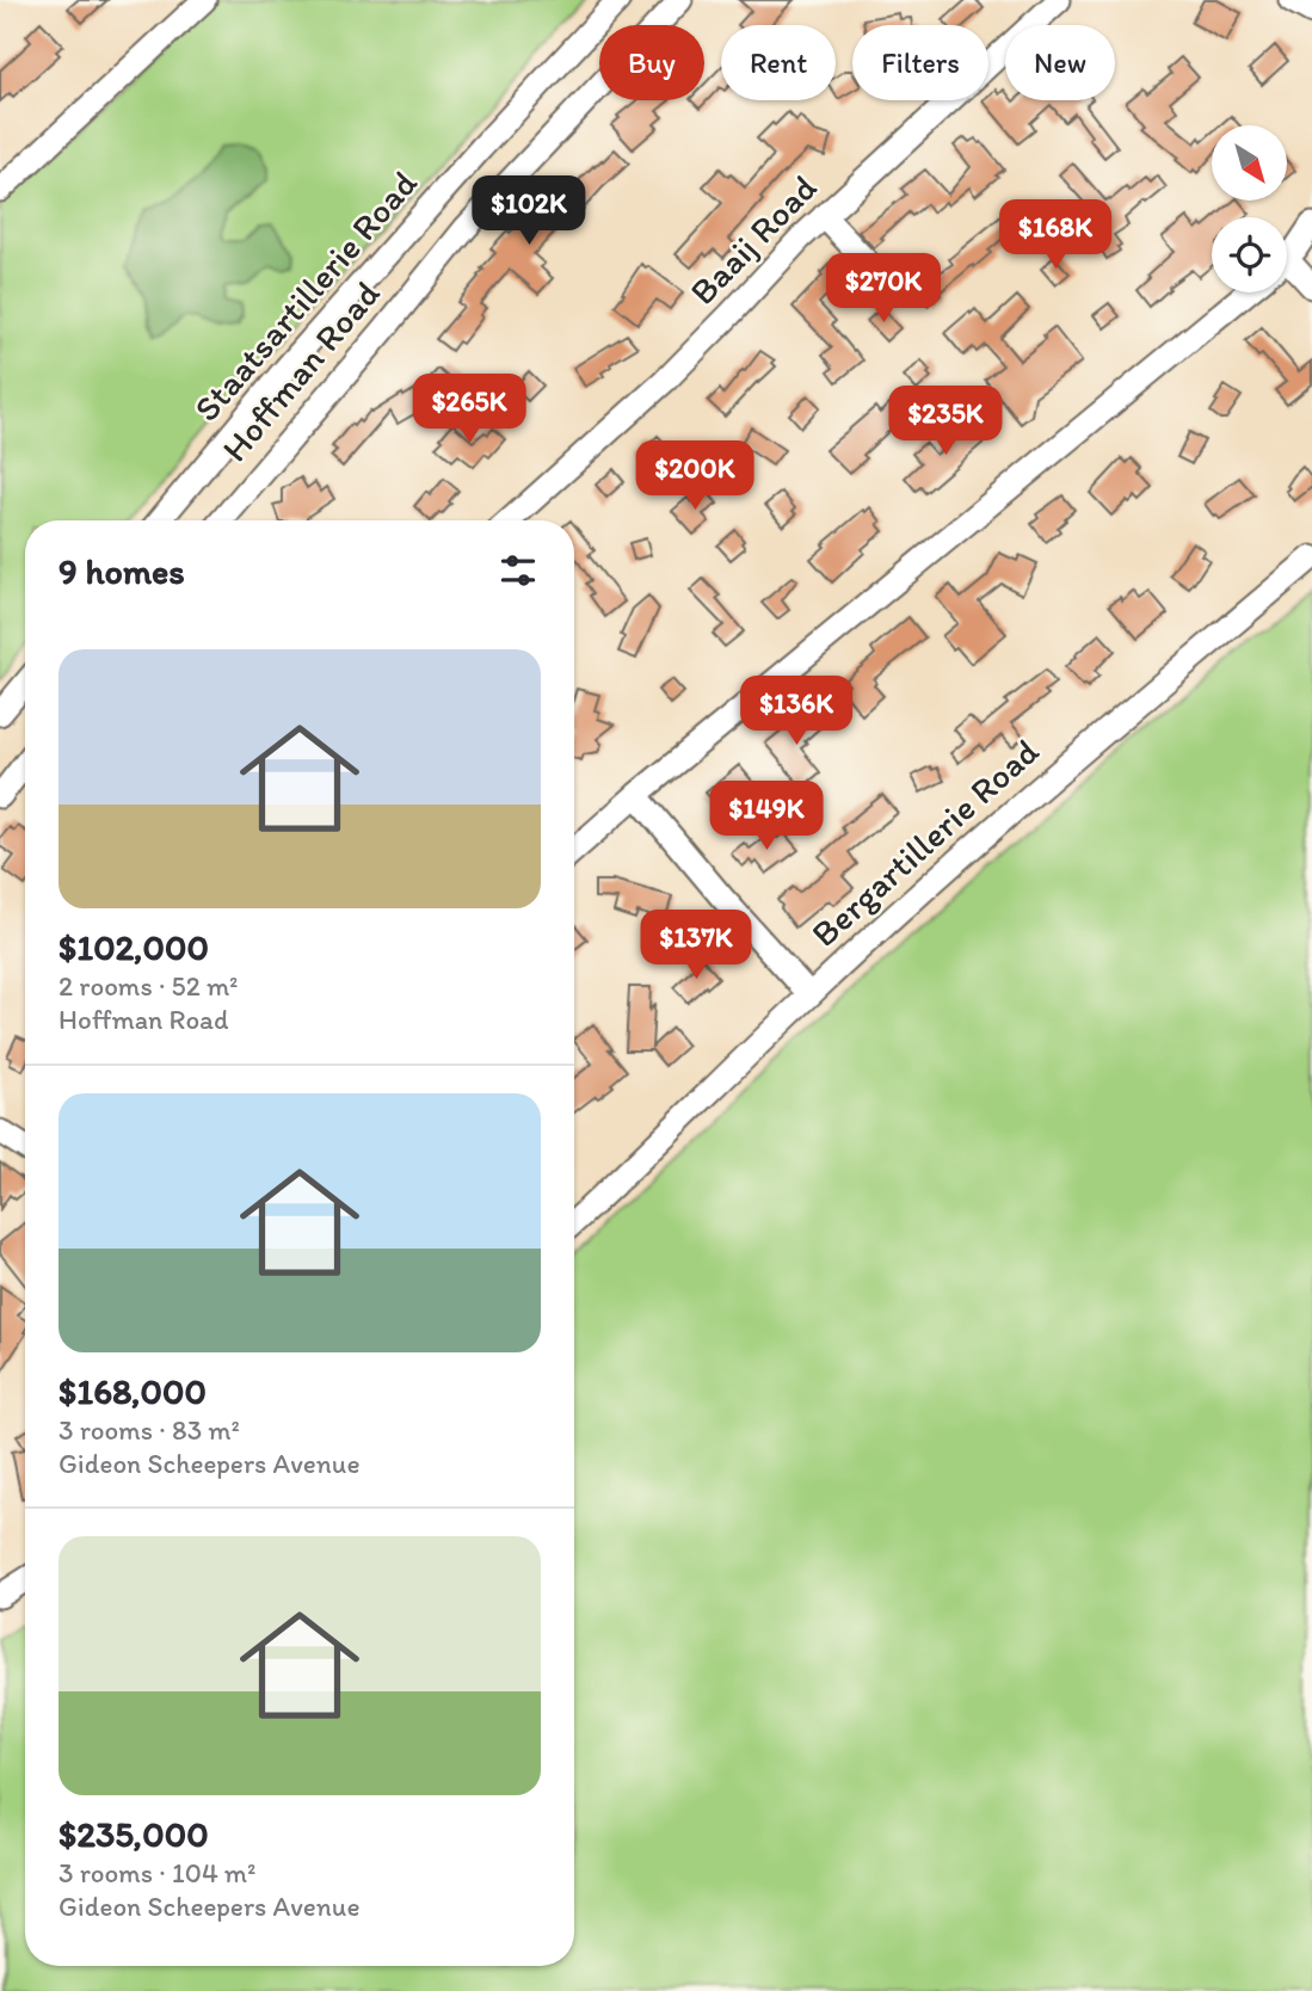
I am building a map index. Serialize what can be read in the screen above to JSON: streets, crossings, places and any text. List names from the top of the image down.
{
  "streets": {
    "street": [
      "Baaij Road",
      "Staatsartillerie Road",
      "Hoffman Road",
      "Bergartillerie Road"
    ]
  },
  "north": "bottom right",
  "page": {
    "chip": [
      "Buy",
      "Rent",
      "Filters",
      "New"
    ],
    "price": [
      "$102K",
      "$168K",
      "$270K",
      "$265K",
      "$235K",
      "$200K",
      "$136K",
      "$149K",
      "$137K"
    ],
    "heading": "9 homes",
    "list": [
      {
        "name": "$102,000",
        "note": "2 rooms · 52 m² · Hoffman Road"
      },
      {
        "name": "$168,000",
        "note": "3 rooms · 83 m² · Gideon Scheepers Avenue"
      },
      {
        "name": "$235,000",
        "note": "3 rooms · 104 m² · Gideon Scheepers Avenue"
      }
    ]
  }
}
